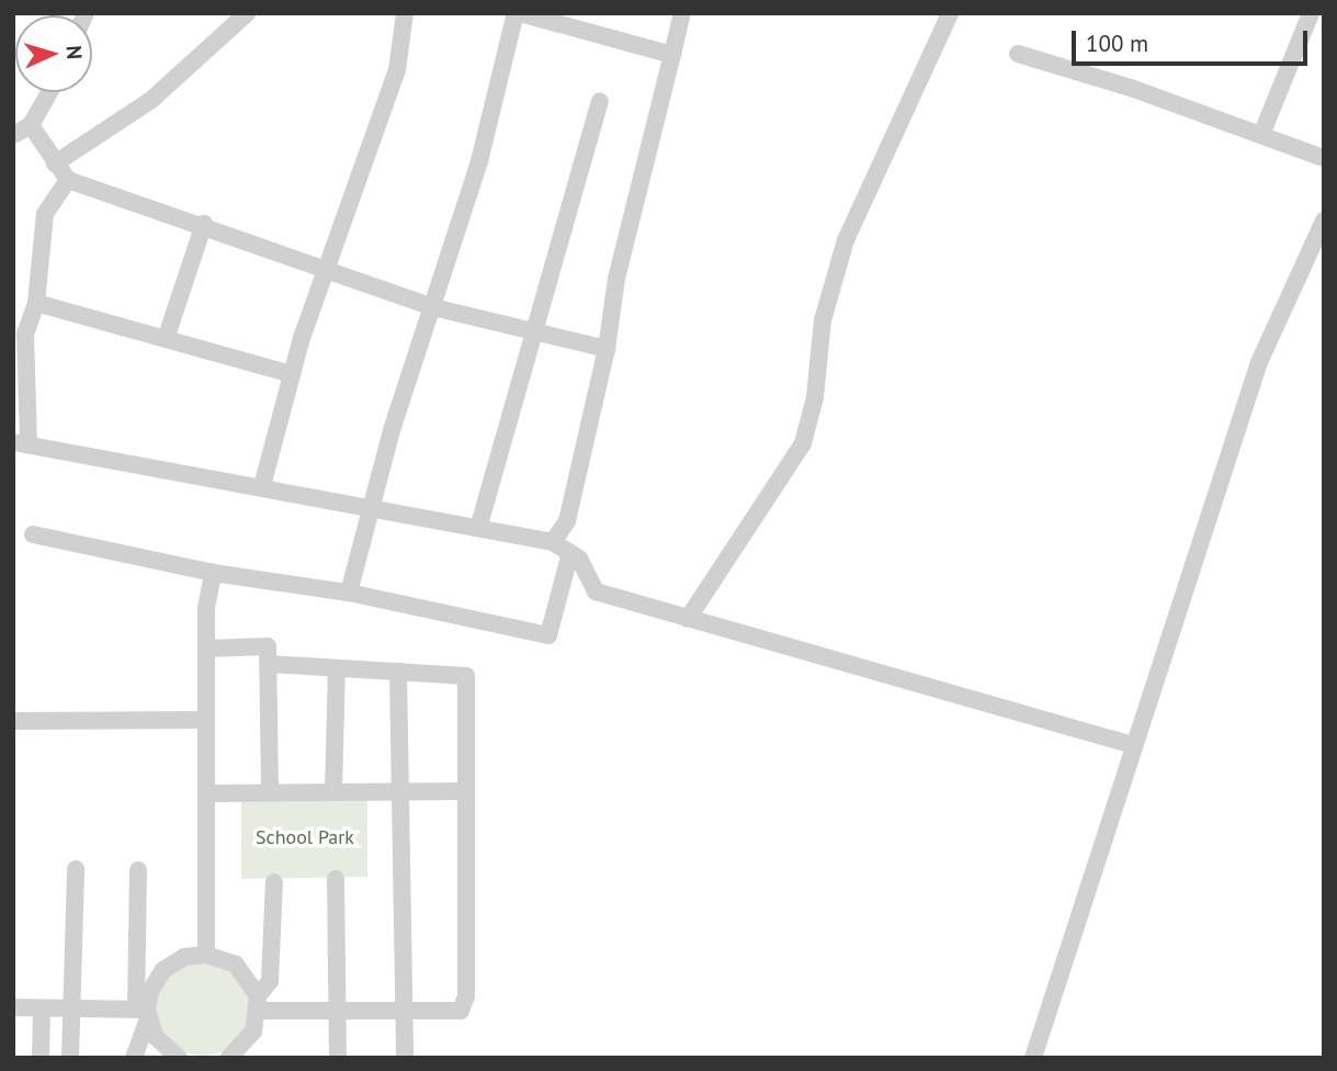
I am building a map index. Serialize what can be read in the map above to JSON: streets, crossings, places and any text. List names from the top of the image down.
{
  "parks": ["School Park"],
  "scale_bar": "100 m",
  "north": "right"
}
